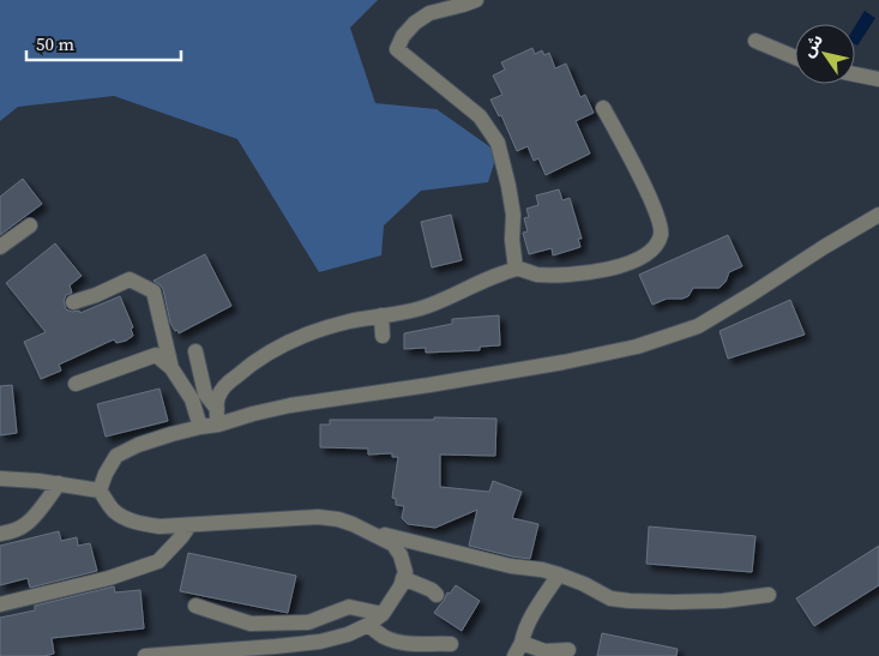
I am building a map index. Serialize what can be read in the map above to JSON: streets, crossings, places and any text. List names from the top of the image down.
{
  "scale_bar": "50 m",
  "north": "top left"
}
